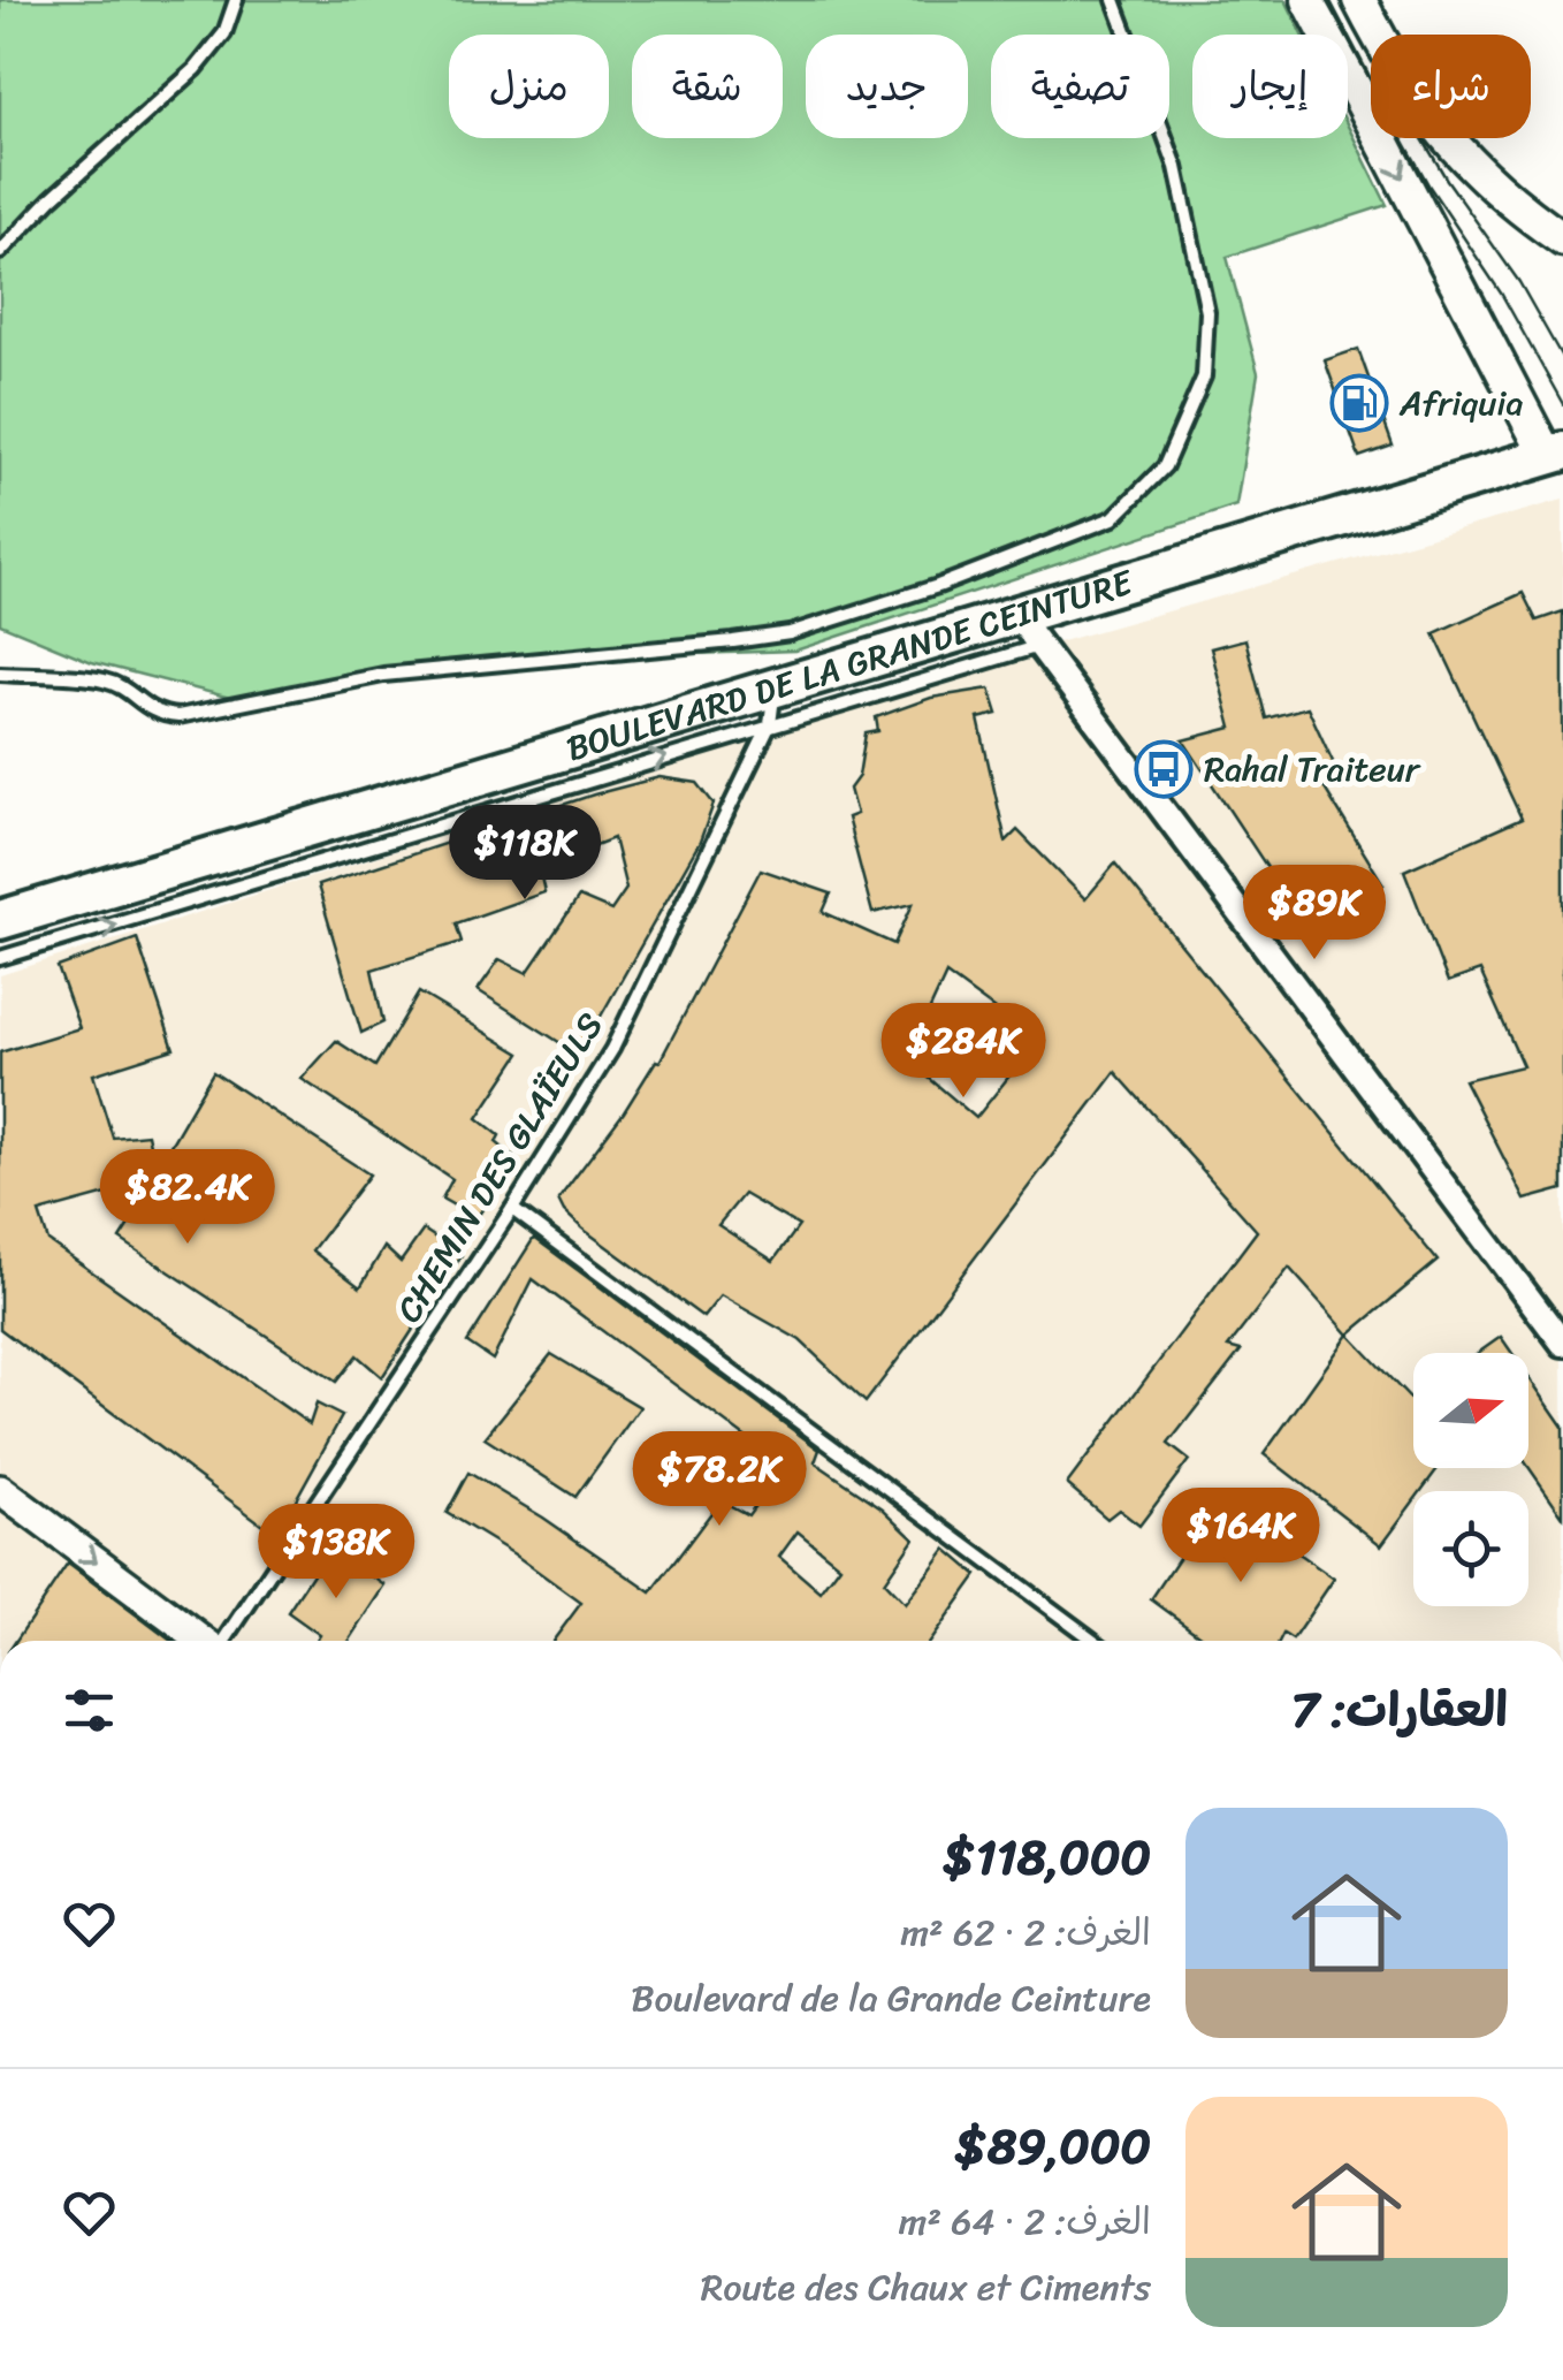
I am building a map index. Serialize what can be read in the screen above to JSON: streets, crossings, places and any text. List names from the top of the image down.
{
  "streets": {
    "main road": ["BOULEVARD DE LA GRANDE CEINTURE"],
    "lane": ["CHEMIN DES GLAÏEULS"]
  },
  "crossings": [
    ["BOULEVARD DE LA GRANDE CEINTURE", "CHEMIN DES GLAÏEULS"]
  ],
  "places": {
    "fuel station": ["Afriquia"],
    "bus stop": ["Rahal Traiteur"]
  },
  "north": "right",
  "page": {
    "chip": [
      "شراء",
      "إيجار",
      "تصفية",
      "جديد",
      "شقة",
      "منزل"
    ],
    "price": [
      "$118K",
      "$89K",
      "$284K",
      "$82.4K",
      "$78.2K",
      "$164K",
      "$138K"
    ],
    "heading": "العقارات: 7",
    "list": [
      {
        "name": "$118,000",
        "note": "الغرف: 2 · 62 m² · Boulevard de la Grande Ceinture"
      },
      {
        "name": "$89,000",
        "note": "الغرف: 2 · 64 m² · Route des Chaux et Ciments"
      }
    ]
  }
}
